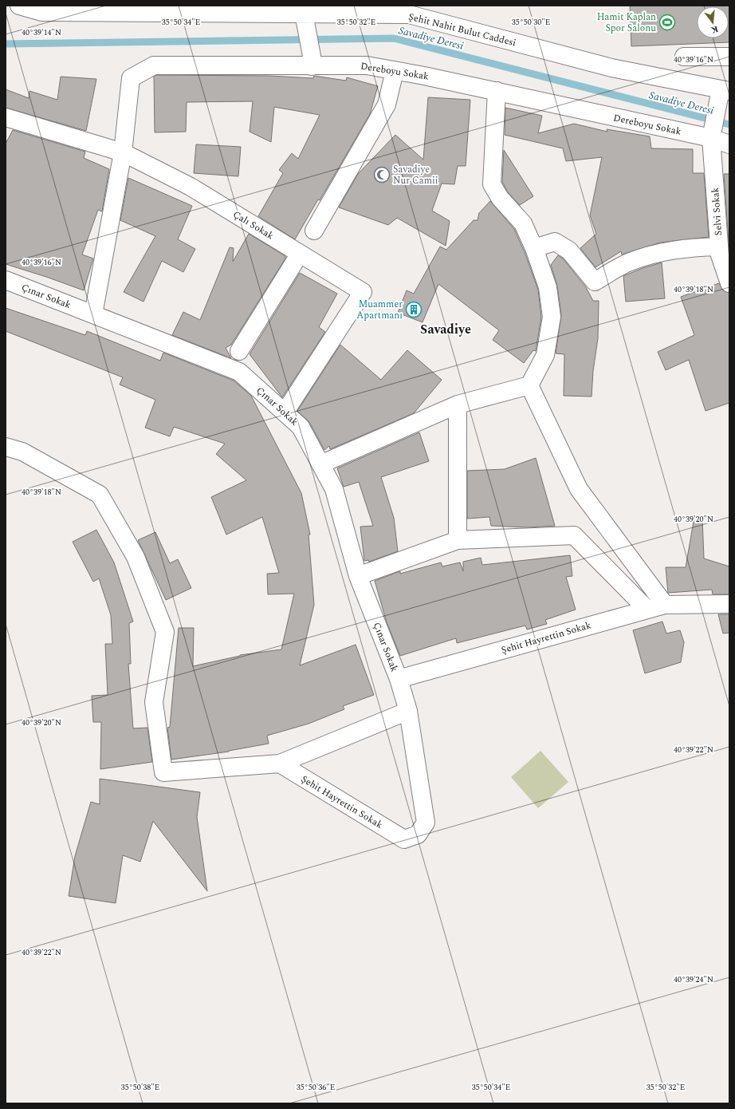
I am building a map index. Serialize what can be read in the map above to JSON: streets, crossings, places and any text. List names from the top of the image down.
{
  "streets": {
    "street": [
      "Şehit Nahit Bulut Caddesi",
      "Dereboyu Sokak",
      "Selvi Sokak",
      "Çalı Sokak",
      "Çınar Sokak",
      "Şehit Hayrettin Sokak"
    ]
  },
  "crossings": [
    ["Şehit Nahit Bulut Caddesi", "Selvi Sokak"],
    ["Dereboyu Sokak", "Selvi Sokak"],
    ["Dereboyu Sokak", "Çalı Sokak"],
    ["Çalı Sokak", "Çınar Sokak"],
    ["Çınar Sokak", "Şehit Hayrettin Sokak"]
  ],
  "districts": ["Savadiye"],
  "water": ["Savadiye Deresi"],
  "places": {
    "sports": ["Hamit Kaplan Spor Salonu"],
    "mosque": ["Savadiye Nur Camii"],
    "building": ["Muammer Apartmanı"]
  },
  "north": "bottom",
  "coordinates": [
    "35°50'34\"E",
    "35°50'32\"E",
    "35°50'30\"E",
    "40°39'14\"N",
    "40°39'16\"N",
    "40°39'18\"N",
    "40°39'20\"N",
    "40°39'22\"N",
    "40°39'24\"N",
    "35°50'38\"E",
    "35°50'36\"E"
  ]
}
